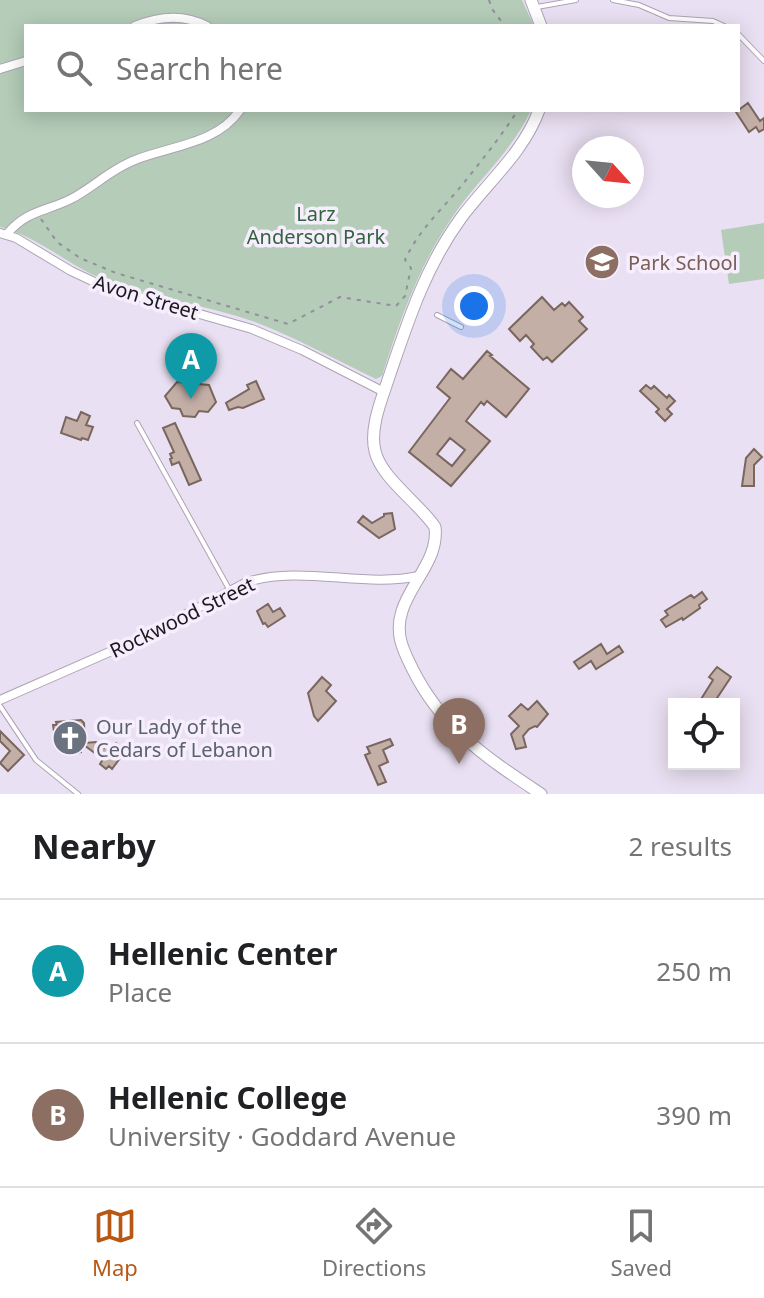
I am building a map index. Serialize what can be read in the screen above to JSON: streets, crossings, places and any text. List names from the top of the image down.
{
  "streets": {
    "street": ["Avon Street", "Rockwood Street"]
  },
  "parks": ["Larz Anderson Park"],
  "places": {
    "school or university": ["Park School"],
    "church": ["Our Lady of the Cedars of Lebanon"]
  },
  "north": "bottom right",
  "page": {
    "search": "Search here",
    "pins": ["A", "B"],
    "heading": ["Nearby", "2 results"],
    "list": [
      {
        "mark": "A",
        "name": "Hellenic Center",
        "note": "Place",
        "value": "250 m"
      },
      {
        "mark": "B",
        "name": "Hellenic College",
        "note": "University · Goddard Avenue",
        "value": "390 m"
      }
    ],
    "nav": ["Map", "Directions", "Saved"]
  }
}
